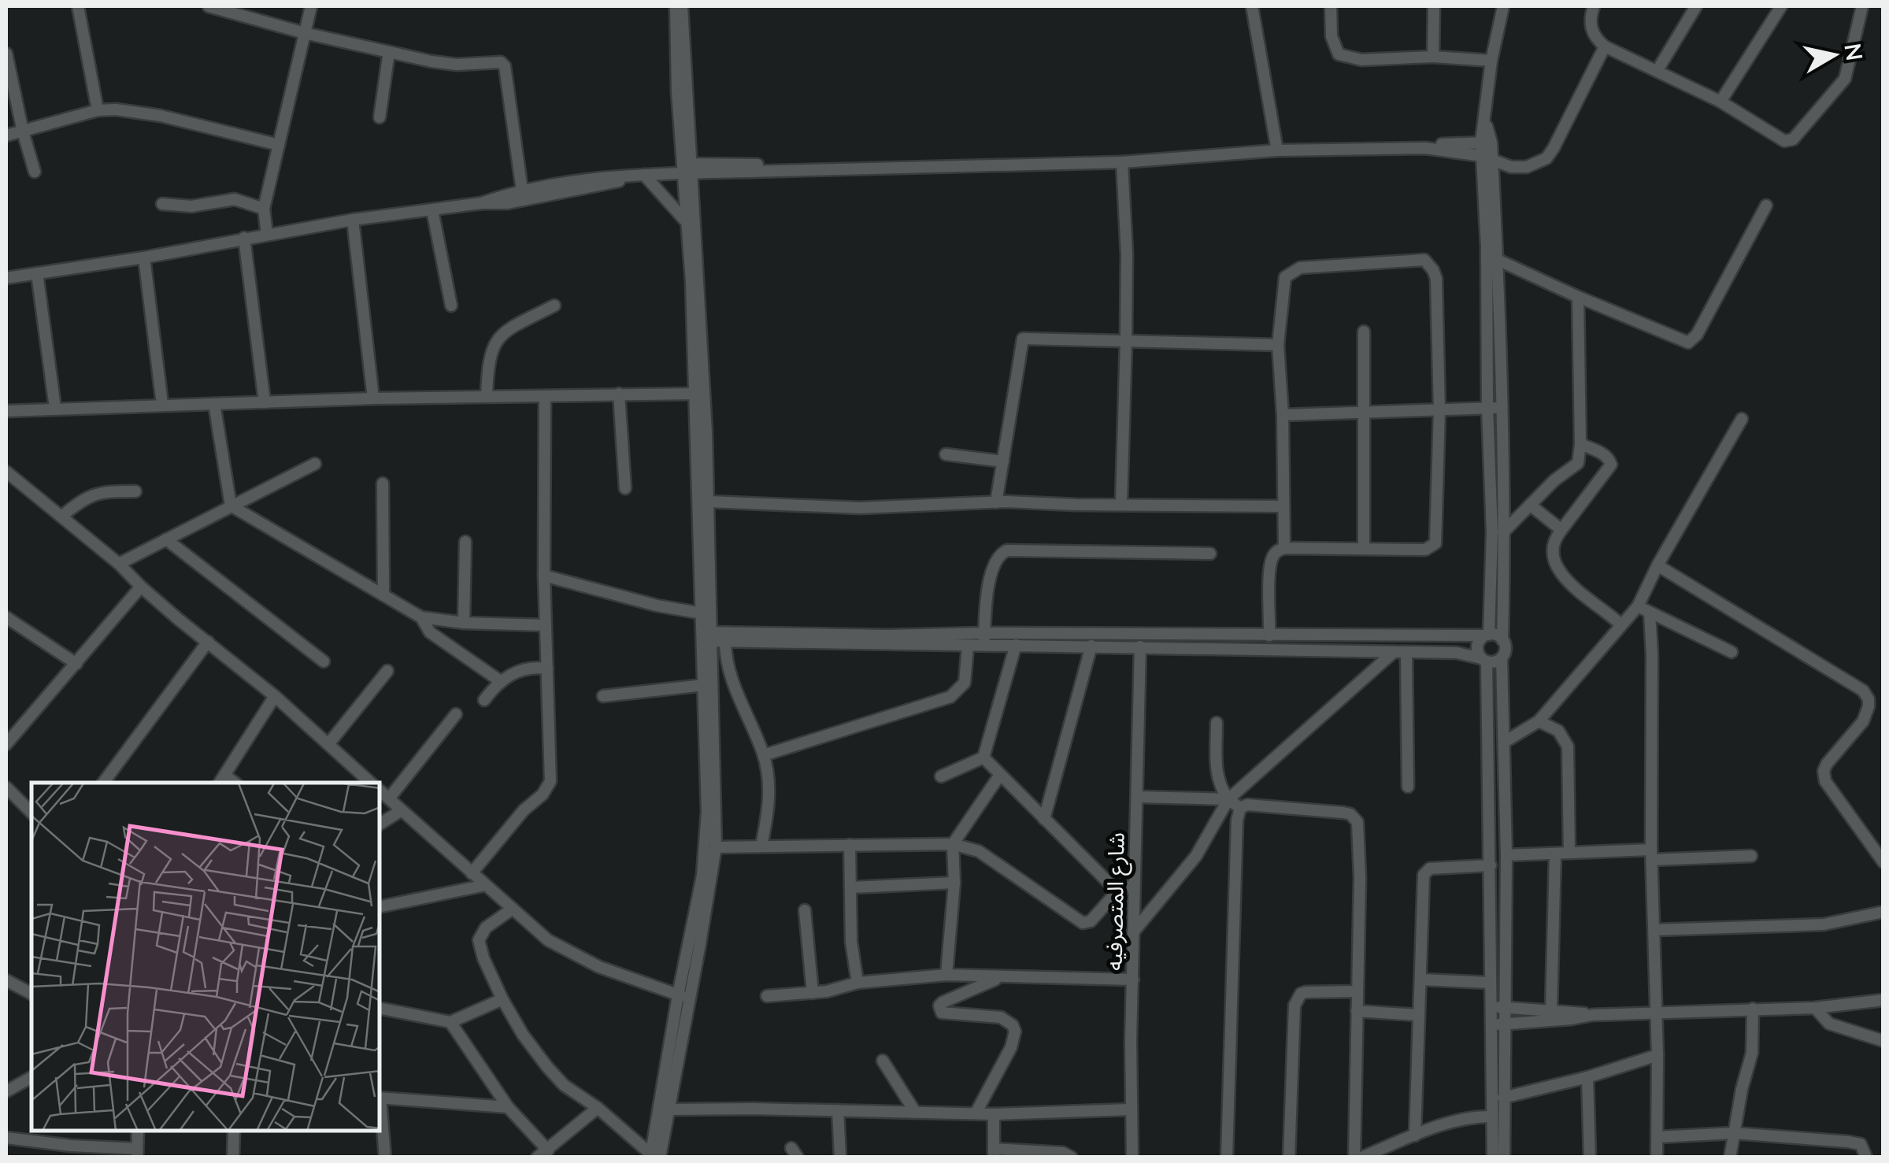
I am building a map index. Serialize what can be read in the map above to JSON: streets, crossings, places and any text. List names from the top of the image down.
{
  "streets": {
    "street": ["شارع المتصرفيه"]
  },
  "north": "right"
}
